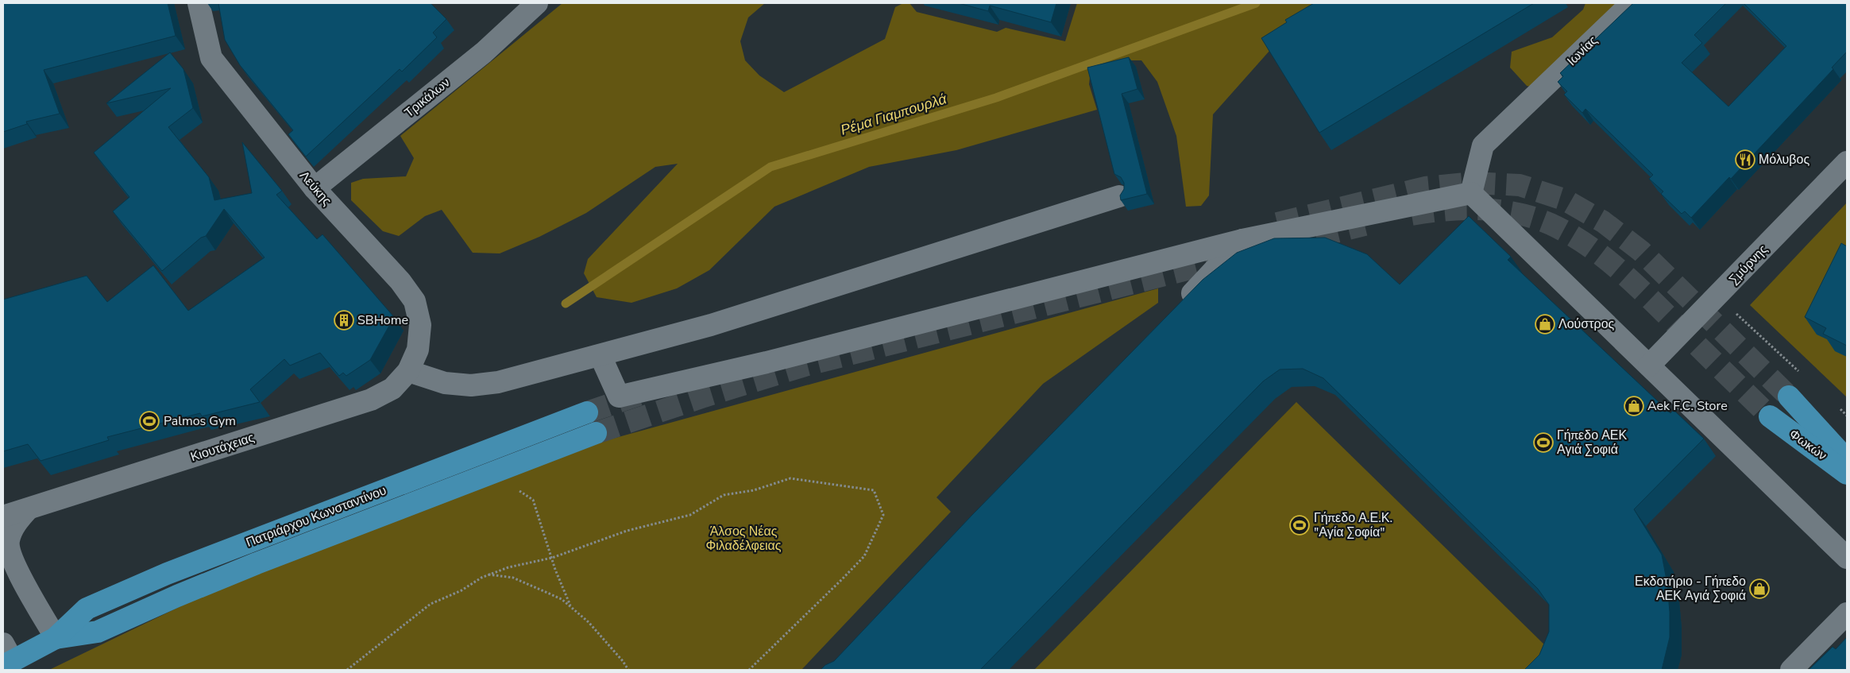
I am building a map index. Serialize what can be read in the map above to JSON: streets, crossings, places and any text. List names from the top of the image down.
{
  "streets": {
    "main road": ["Φωκών", "Πατριάρχου Κωνσταντίνου"],
    "street": [
      "Ιωνίας",
      "Τρικάλων",
      "Λεύκης",
      "Σμύρνης",
      "Κιουτάχειας"
    ]
  },
  "crossings": [
    ["Τρικάλων", "Λεύκης"],
    ["Λεύκης", "Κιουτάχειας"]
  ],
  "water": ["Ρέμα Γιαμπουρλά"],
  "parks": ["Άλσος Νέας Φιλαδέλφειας"],
  "places": {
    "restaurant": ["Μόλυβος"],
    "building": ["SBHome"],
    "shop": ["Λούστρος", "Aek F.C. Store", "Εκδοτήριο - Γήπεδο ΑΕΚ Αγιά Σοφιά"],
    "sports": ["Palmos Gym", "Γήπεδο ΑΕΚ Αγιά Σοφιά", "Γήπεδο Α.Ε.Κ. \"Αγία Σοφία\""]
  }
}
